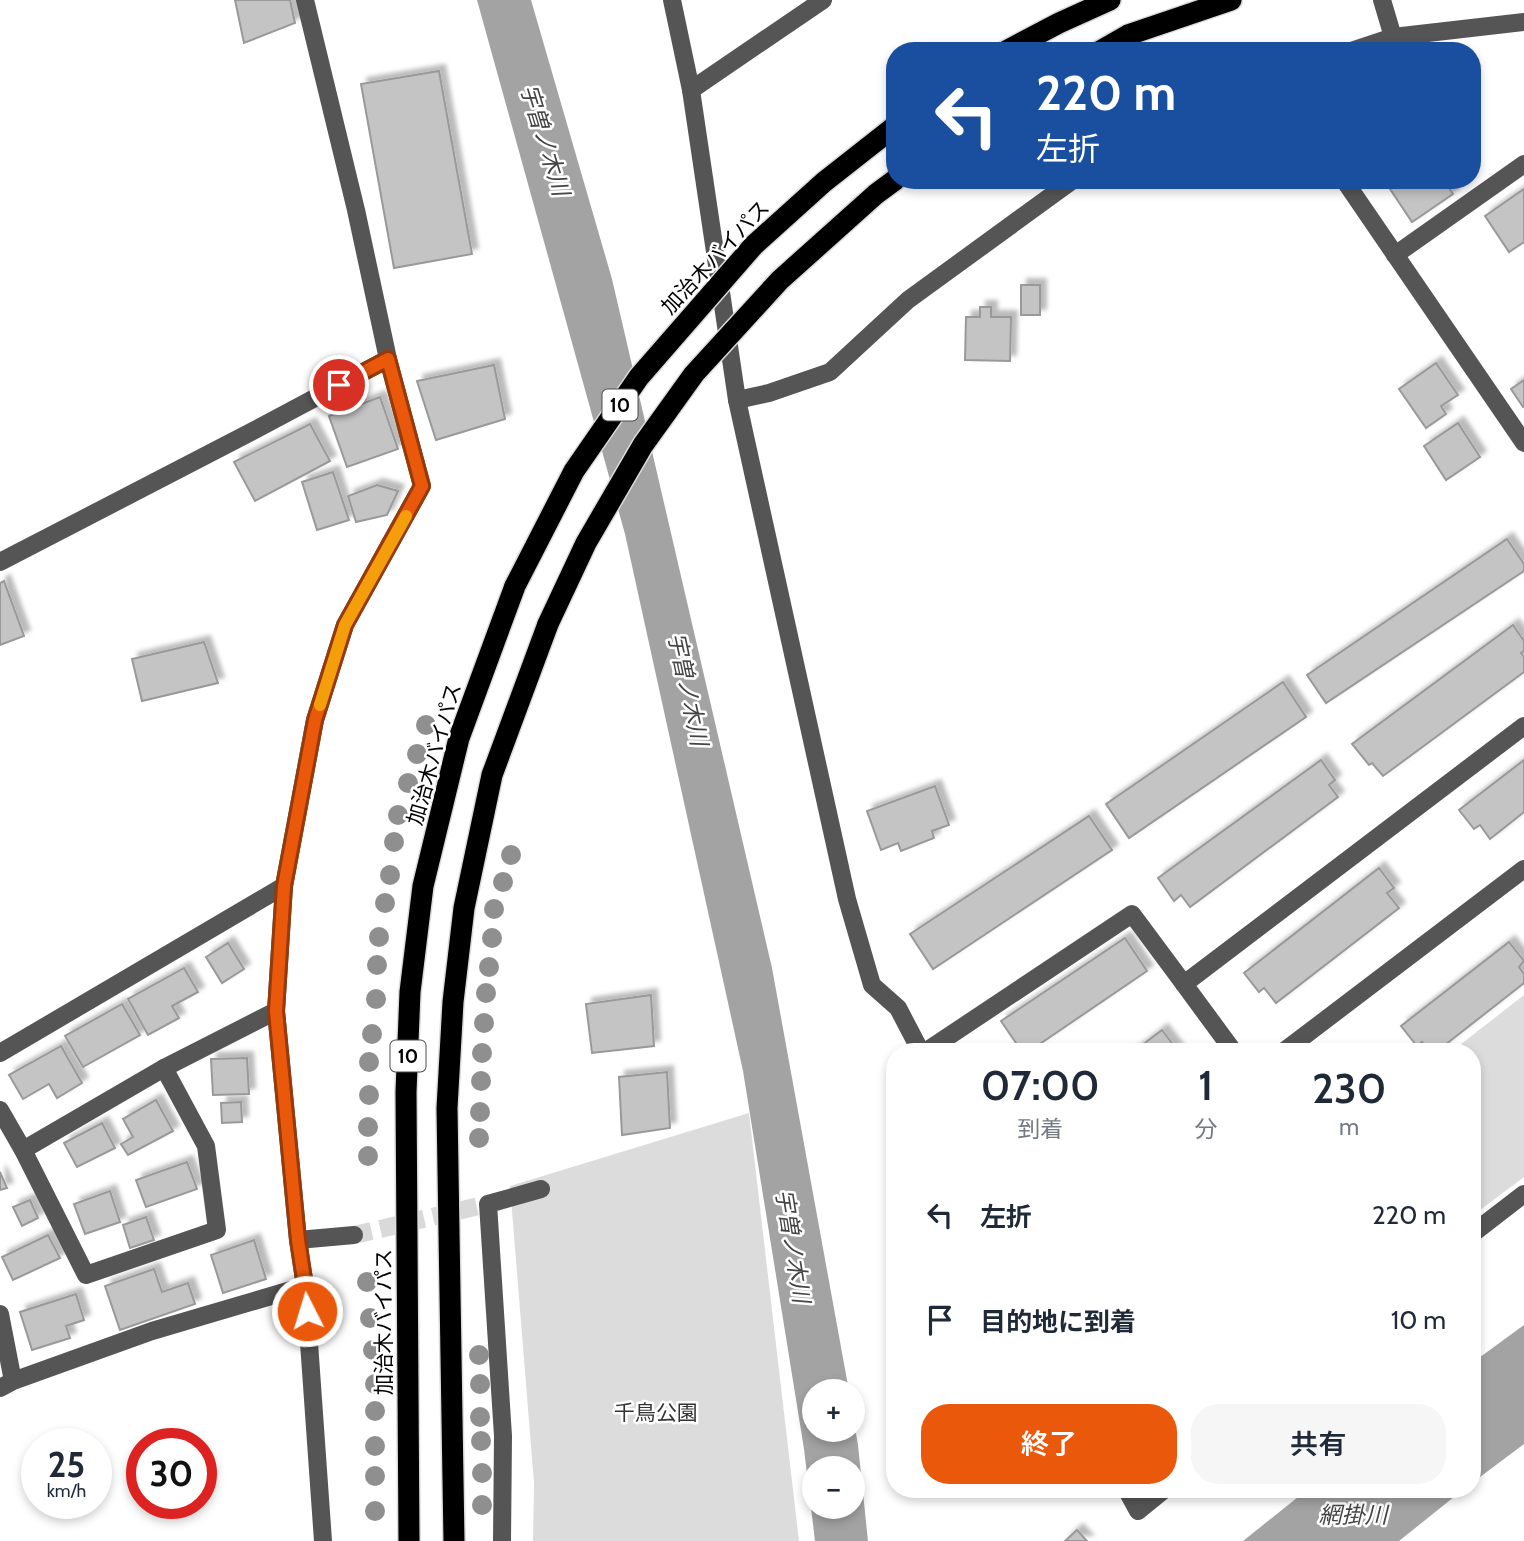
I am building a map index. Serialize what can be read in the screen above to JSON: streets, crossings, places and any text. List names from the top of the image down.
{
  "streets": {
    "highway": ["加治木バイパス", "10"]
  },
  "water": ["宇曽ノ木川", "網掛川"],
  "parks": ["千鳥公園"],
  "page": {
    "turn": ["220 m", "左折"],
    "eta": [
      "07:00",
      "到着",
      "1",
      "分",
      "230",
      "m"
    ],
    "list": [
      {
        "name": "左折",
        "value": "220 m"
      },
      {
        "name": "目的地に到着",
        "value": "10 m"
      }
    ],
    "map_buttons": ["+", "−"],
    "buttons": ["終了", "共有"],
    "speed": "25 km/h",
    "limit": "30"
  }
}
